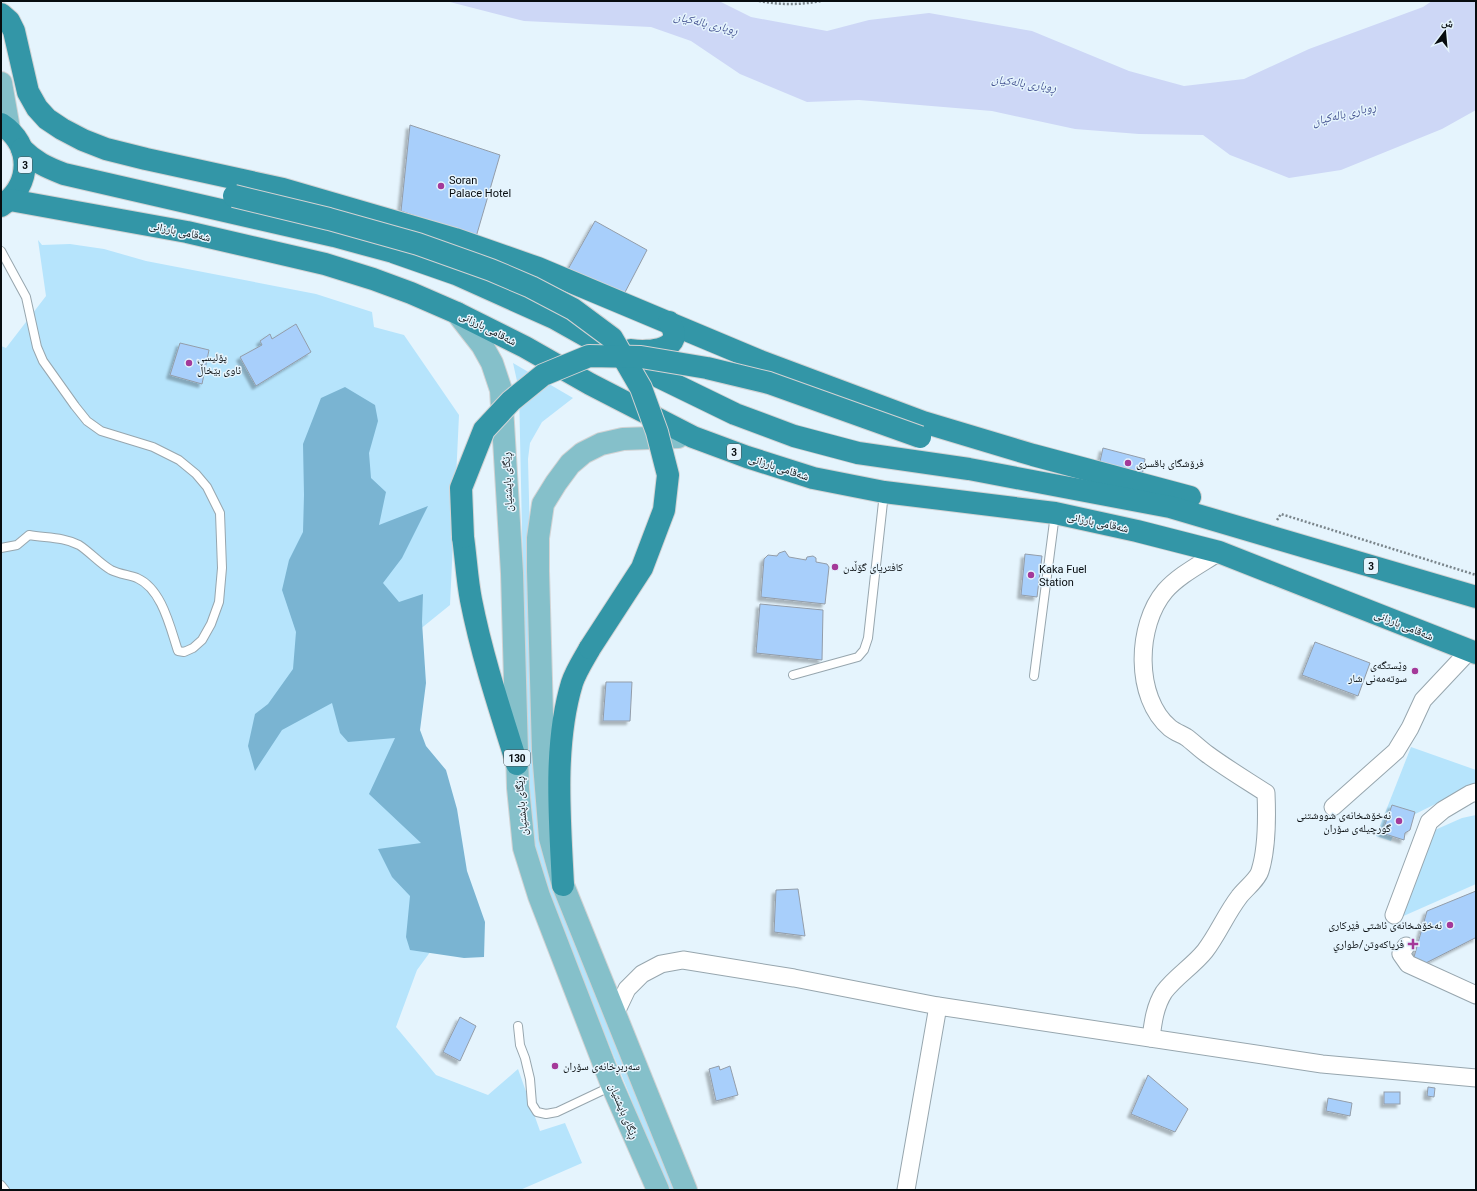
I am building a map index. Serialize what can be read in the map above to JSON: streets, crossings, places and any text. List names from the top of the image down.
{
  "streets": {
    "highway": ["3", "شەقامی بارزانی"],
    "main road": ["ڕێگای باپشتیان", "130"]
  },
  "crossings": [
    ["3", "شەقامی بارزانی"],
    ["شەقامی بارزانی", "ڕێگای باپشتیان"],
    ["شەقامی بارزانی", "130"]
  ],
  "water": ["ڕوباری بالەکیان"],
  "places": {
    "other": [
      "Soran Palace Hotel",
      "پۆلیسی ئاوی بێخاڵ",
      "فرۆشگای باقسری",
      "کافتریای گۆڵدن",
      "Kaka Fuel Station",
      "وێستگەی سوتەمەنی شار",
      "نەخۆشخانەی شووشتنی گورچیلەی سۆران",
      "نەخۆشخانەی ئاشتی فێرکاری",
      "سەربڕخانەی سۆران"
    ],
    "health": ["فریاکەوتن/طواري"]
  },
  "north": "top"
}
